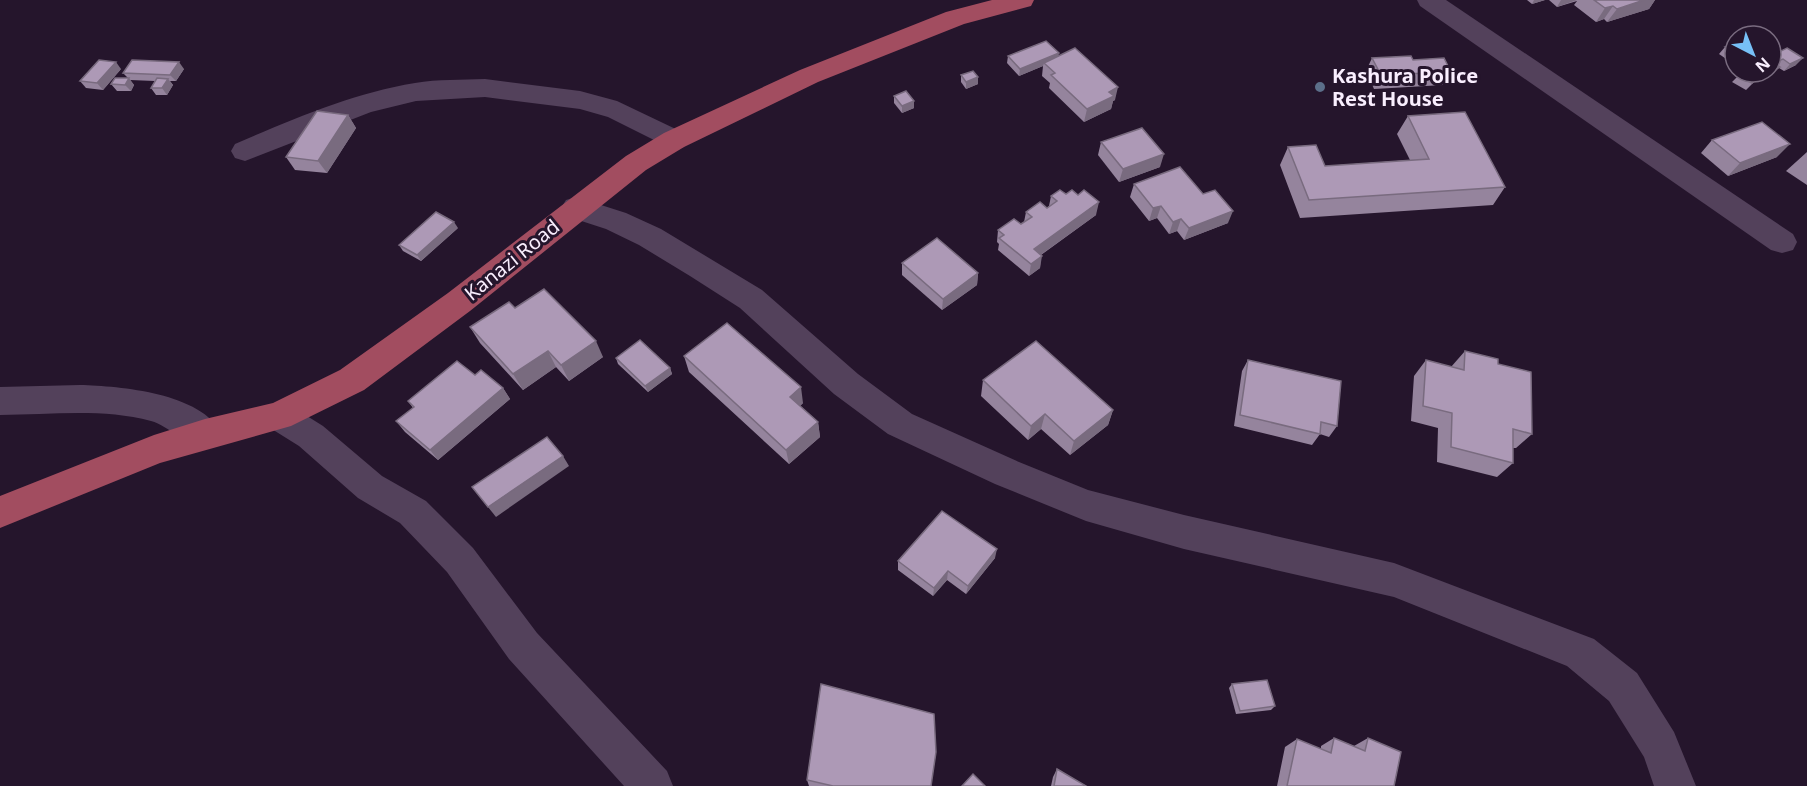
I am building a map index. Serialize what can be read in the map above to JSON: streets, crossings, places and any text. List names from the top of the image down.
{
  "streets": {
    "main road": ["Kanazi Road"]
  },
  "places": ["Kashura Police Rest House"],
  "north": "bottom right"
}
